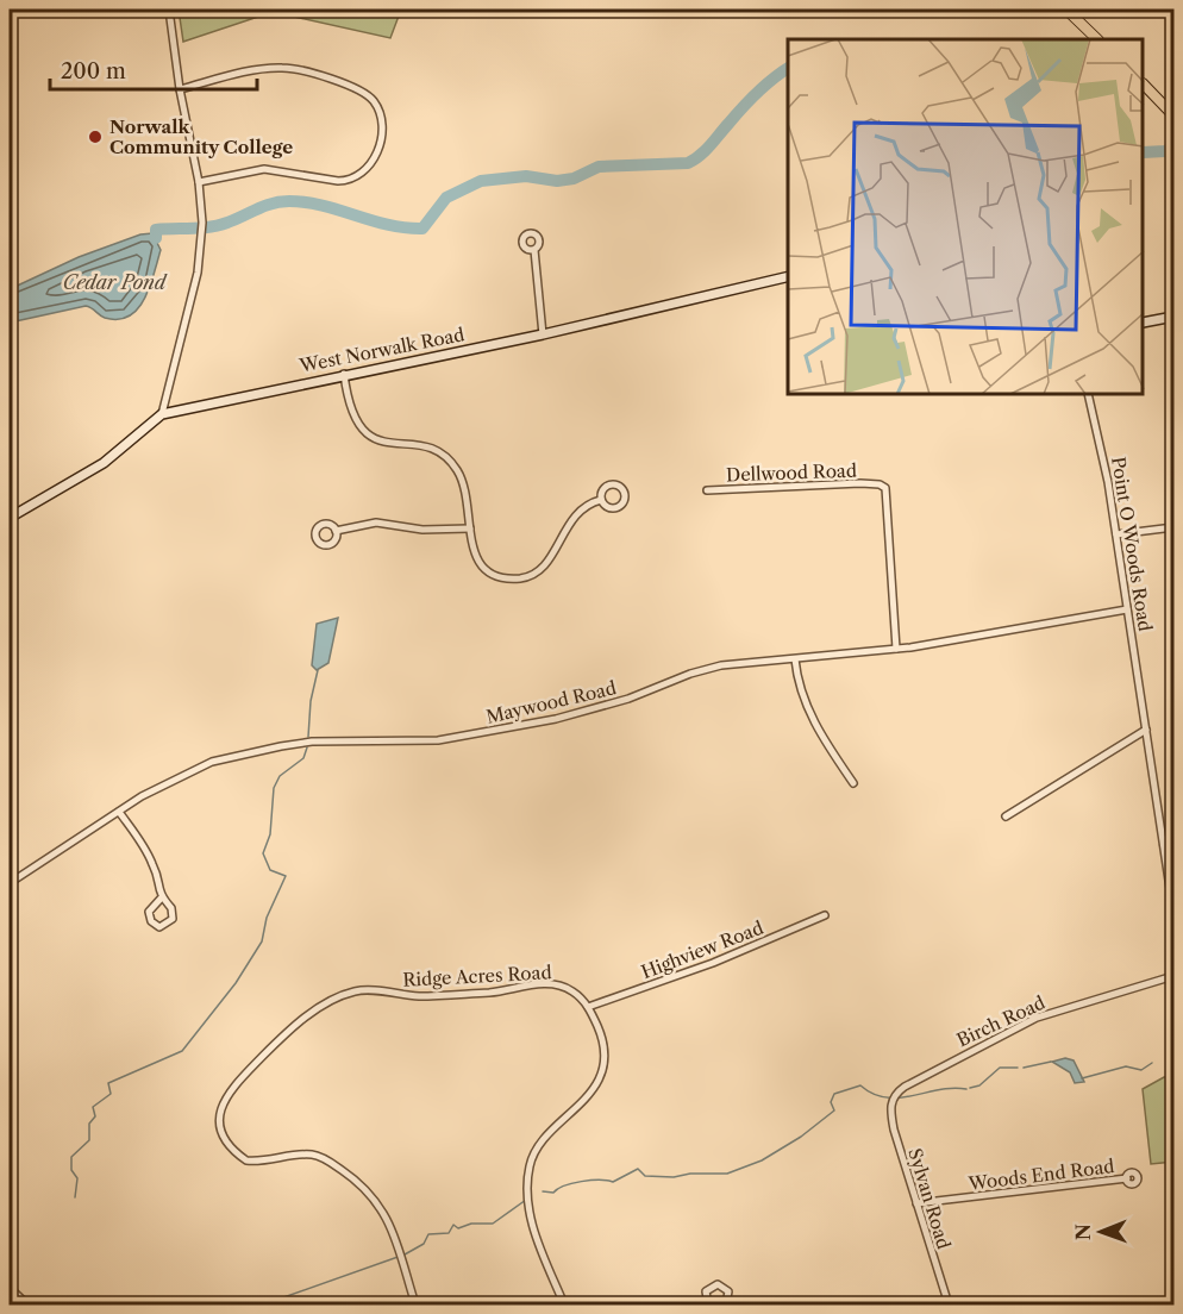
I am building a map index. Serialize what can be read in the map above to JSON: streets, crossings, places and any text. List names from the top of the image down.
{
  "streets": {
    "main road": ["West Norwalk Road"],
    "street": [
      "Dellwood Road",
      "Point O Woods Road",
      "Maywood Road",
      "Highview Road",
      "Ridge Acres Road",
      "Birch Road",
      "Woods End Road",
      "Sylvan Road"
    ]
  },
  "crossings": [
    ["Dellwood Road", "Maywood Road"],
    ["Point O Woods Road", "Maywood Road"],
    ["Highview Road", "Ridge Acres Road"],
    ["Birch Road", "Sylvan Road"],
    ["Woods End Road", "Sylvan Road"]
  ],
  "water": ["Cedar Pond"],
  "places": ["Norwalk Community College"],
  "scale_bar": "200 m",
  "north": "left"
}
